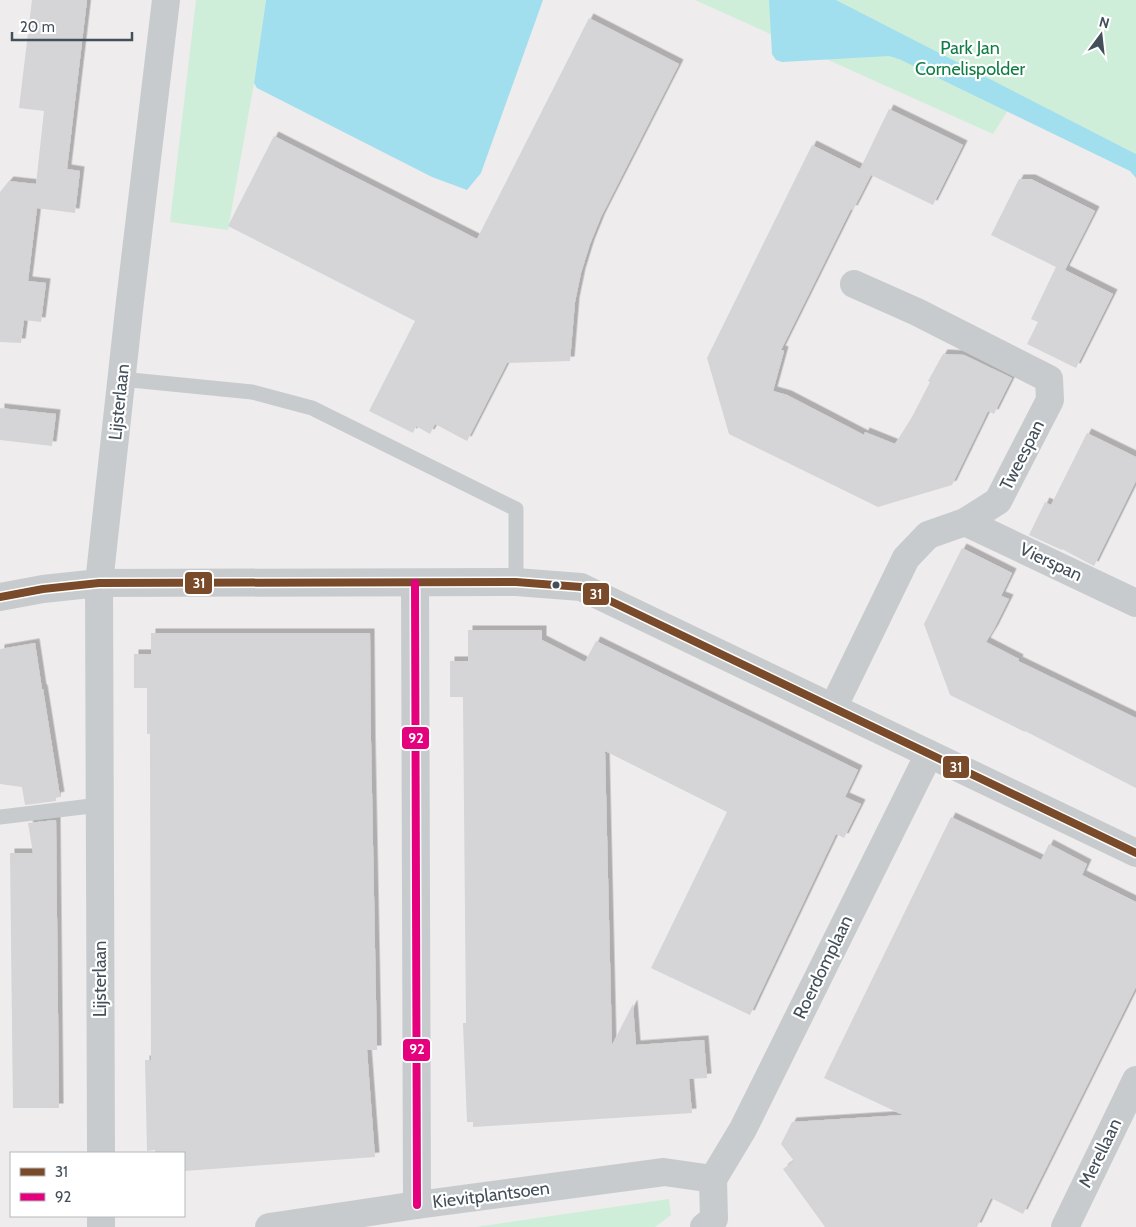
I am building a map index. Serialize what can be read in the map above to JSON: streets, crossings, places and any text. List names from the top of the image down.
{
  "streets": {
    "street": [
      "Lijsterlaan",
      "Tweespan",
      "Vierspan",
      "Roerdomplaan",
      "Merellaan",
      "Kievitplantsoen"
    ]
  },
  "crossings": [
    ["Tweespan", "Vierspan"],
    ["Roerdomplaan", "Kievitplantsoen"]
  ],
  "parks": ["Park Jan Cornelispolder"],
  "lines": ["transit line 31", "transit line 92"],
  "legend": ["31", "92"],
  "scale_bar": "20 m",
  "north": "top"
}
